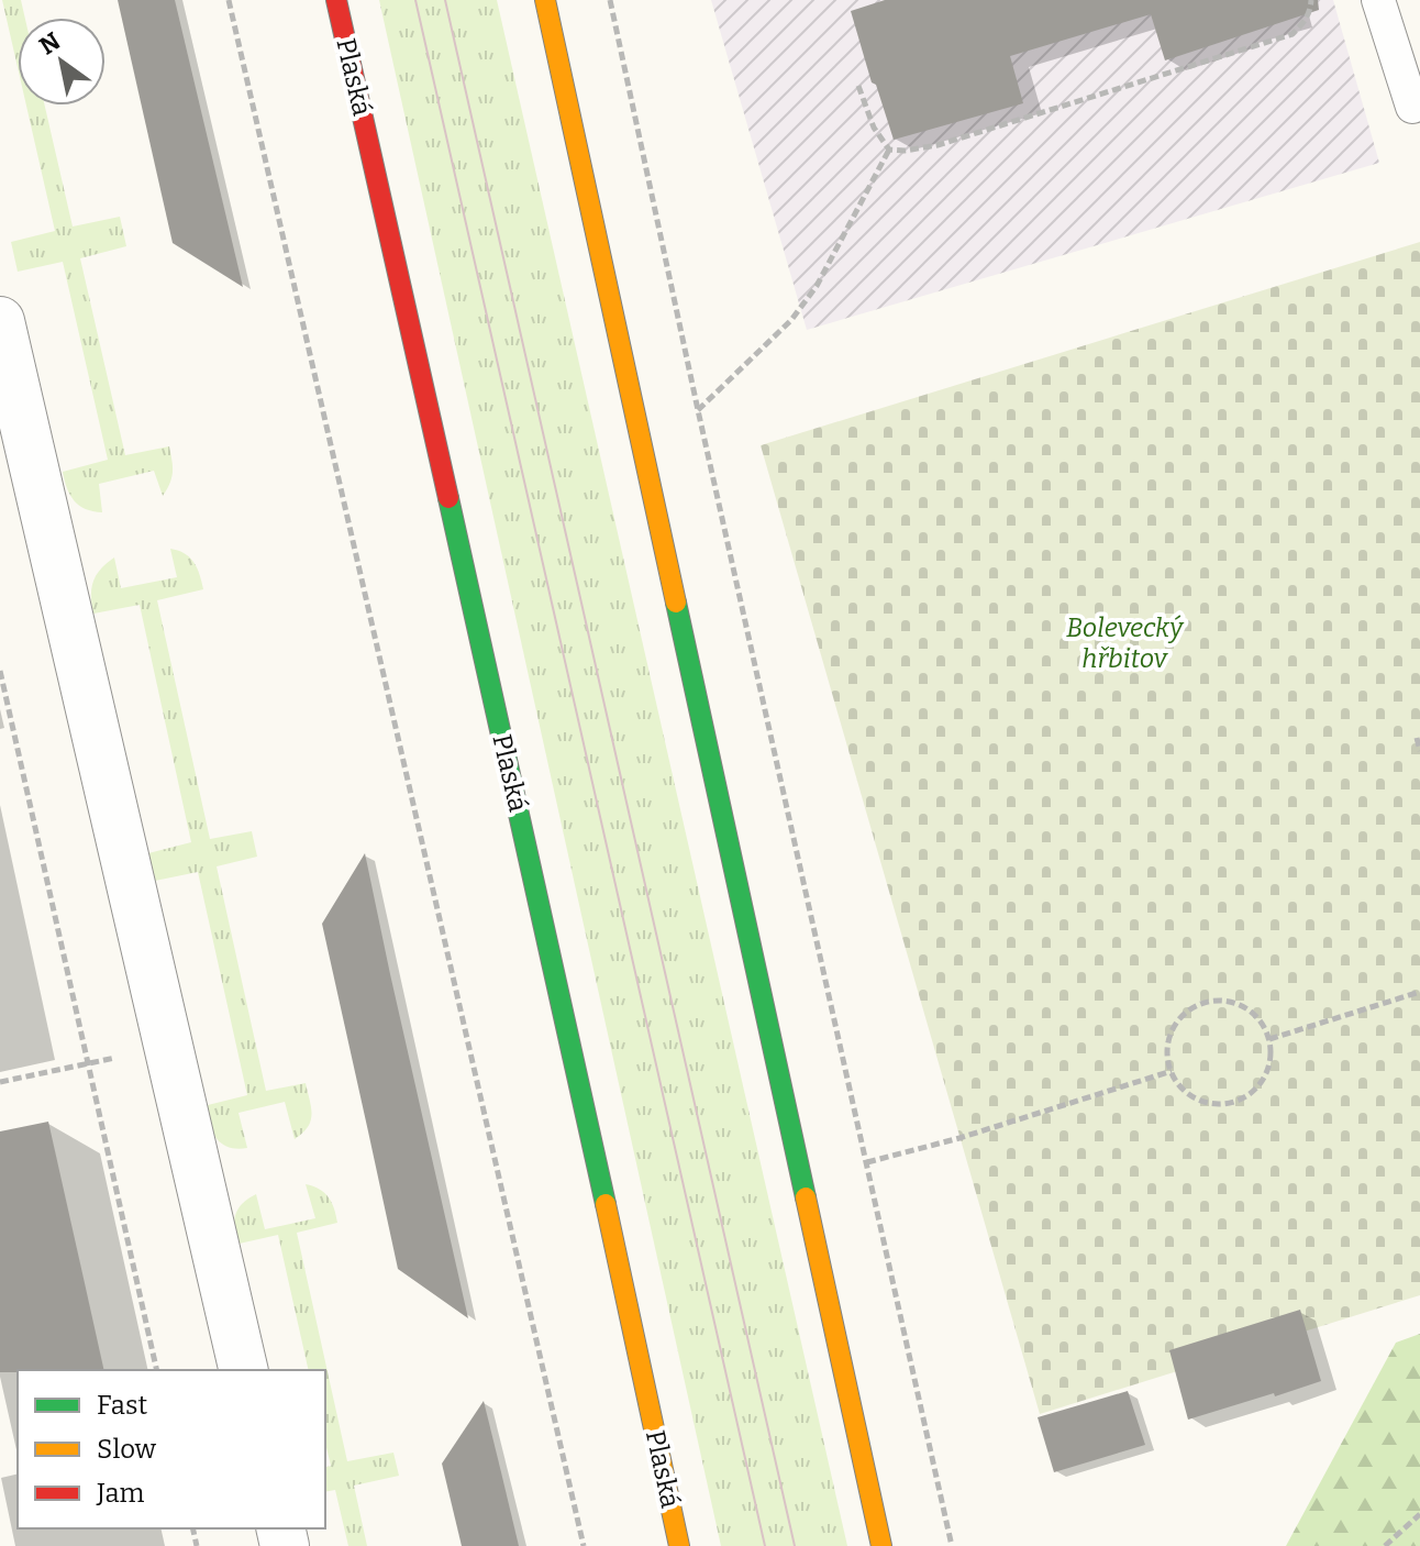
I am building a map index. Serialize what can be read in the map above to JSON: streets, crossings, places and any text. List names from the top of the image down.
{
  "streets": {
    "main road": ["Plaská"]
  },
  "parks": ["Bolevecký hřbitov"],
  "legend": ["Fast", "Slow", "Jam"],
  "north": "top left"
}
